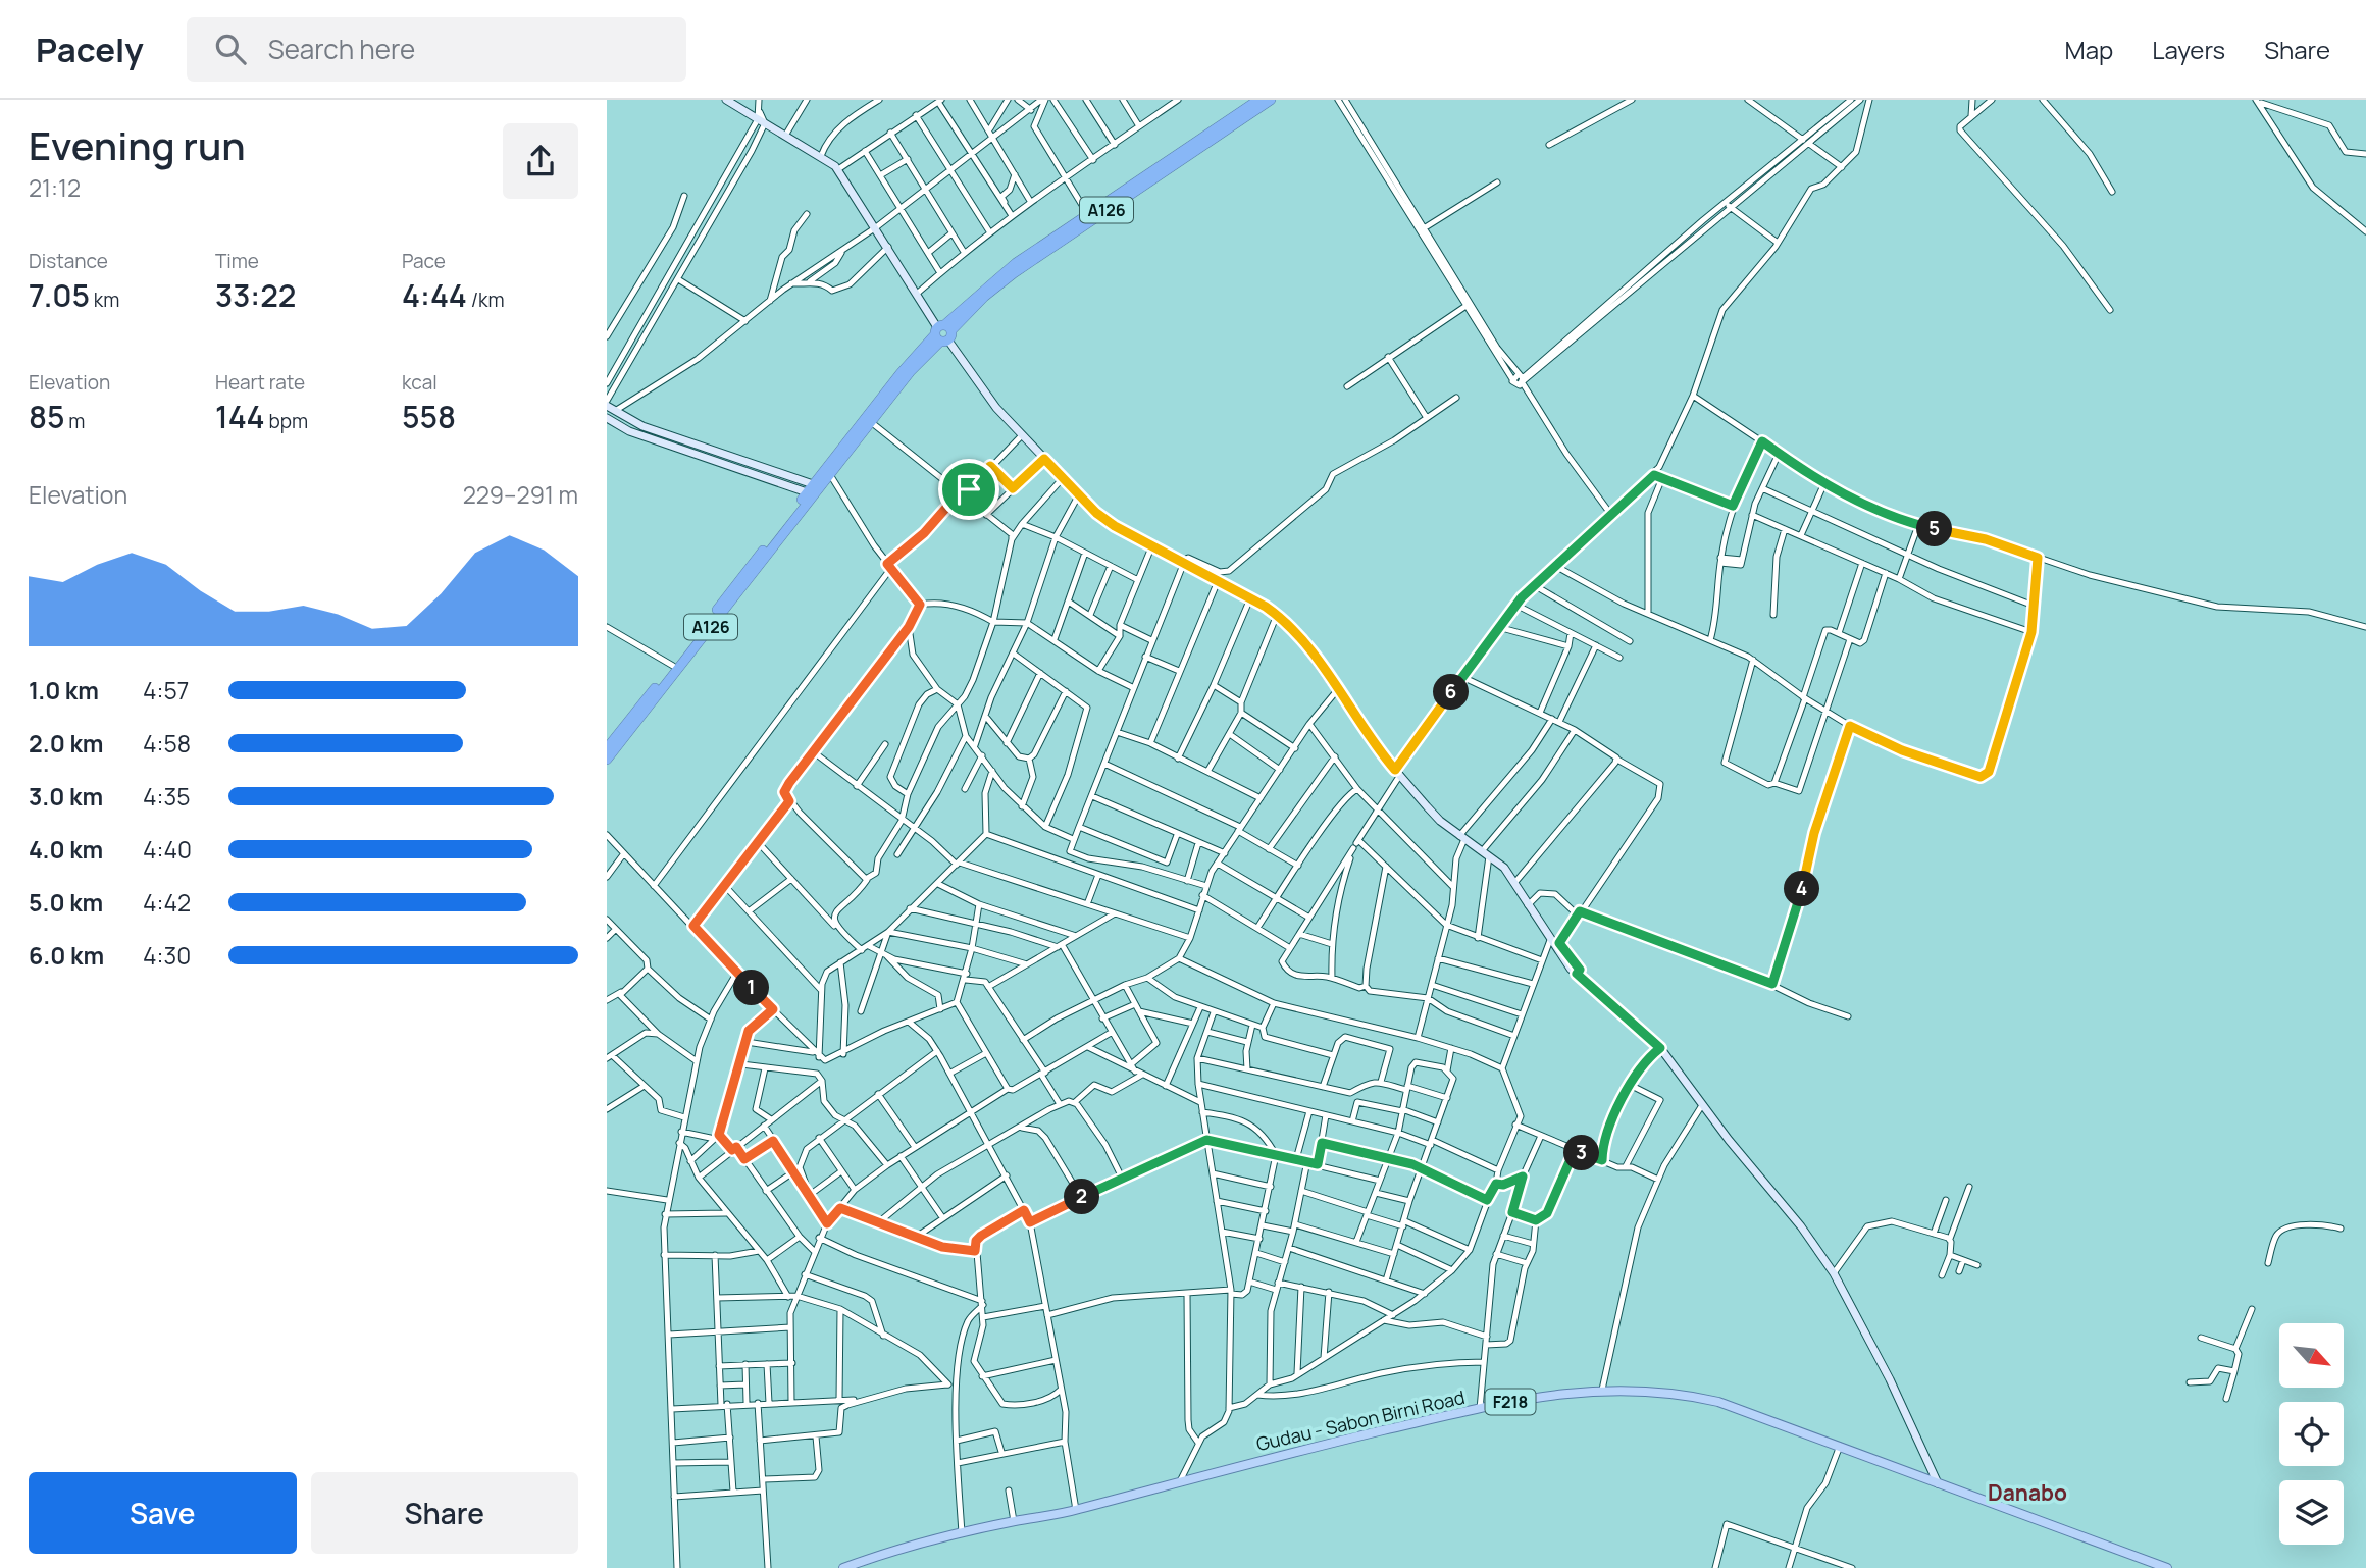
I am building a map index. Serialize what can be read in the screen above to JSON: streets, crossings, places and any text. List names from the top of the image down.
{
  "streets": {
    "highway": ["A126"],
    "main road": ["F218", "Gudau - Sabon Birni Road"]
  },
  "districts": ["Danabo"],
  "north": "bottom right",
  "page": {
    "header": "Pacely",
    "search": "Search here",
    "nav": ["Map", "Layers", "Share"],
    "heading": ["Evening run", "21:12"],
    "stats": [
      ["Distance", "7.05 km"],
      ["Time", "33:22"],
      ["Pace", "4:44 /km"],
      ["Elevation", "85 m"],
      ["Heart rate", "144 bpm"],
      ["kcal", "558"]
    ],
    "chart": ["Elevation", "229–291 m"],
    "pins": [
      "5",
      "6",
      "4",
      "1",
      "3",
      "2"
    ],
    "list": [
      {
        "name": "1.0 km",
        "note": "4:57"
      },
      {
        "name": "2.0 km",
        "note": "4:58"
      },
      {
        "name": "3.0 km",
        "note": "4:35"
      },
      {
        "name": "4.0 km",
        "note": "4:40"
      },
      {
        "name": "5.0 km",
        "note": "4:42"
      },
      {
        "name": "6.0 km",
        "note": "4:30"
      }
    ],
    "buttons": ["Save", "Share"]
  }
}
